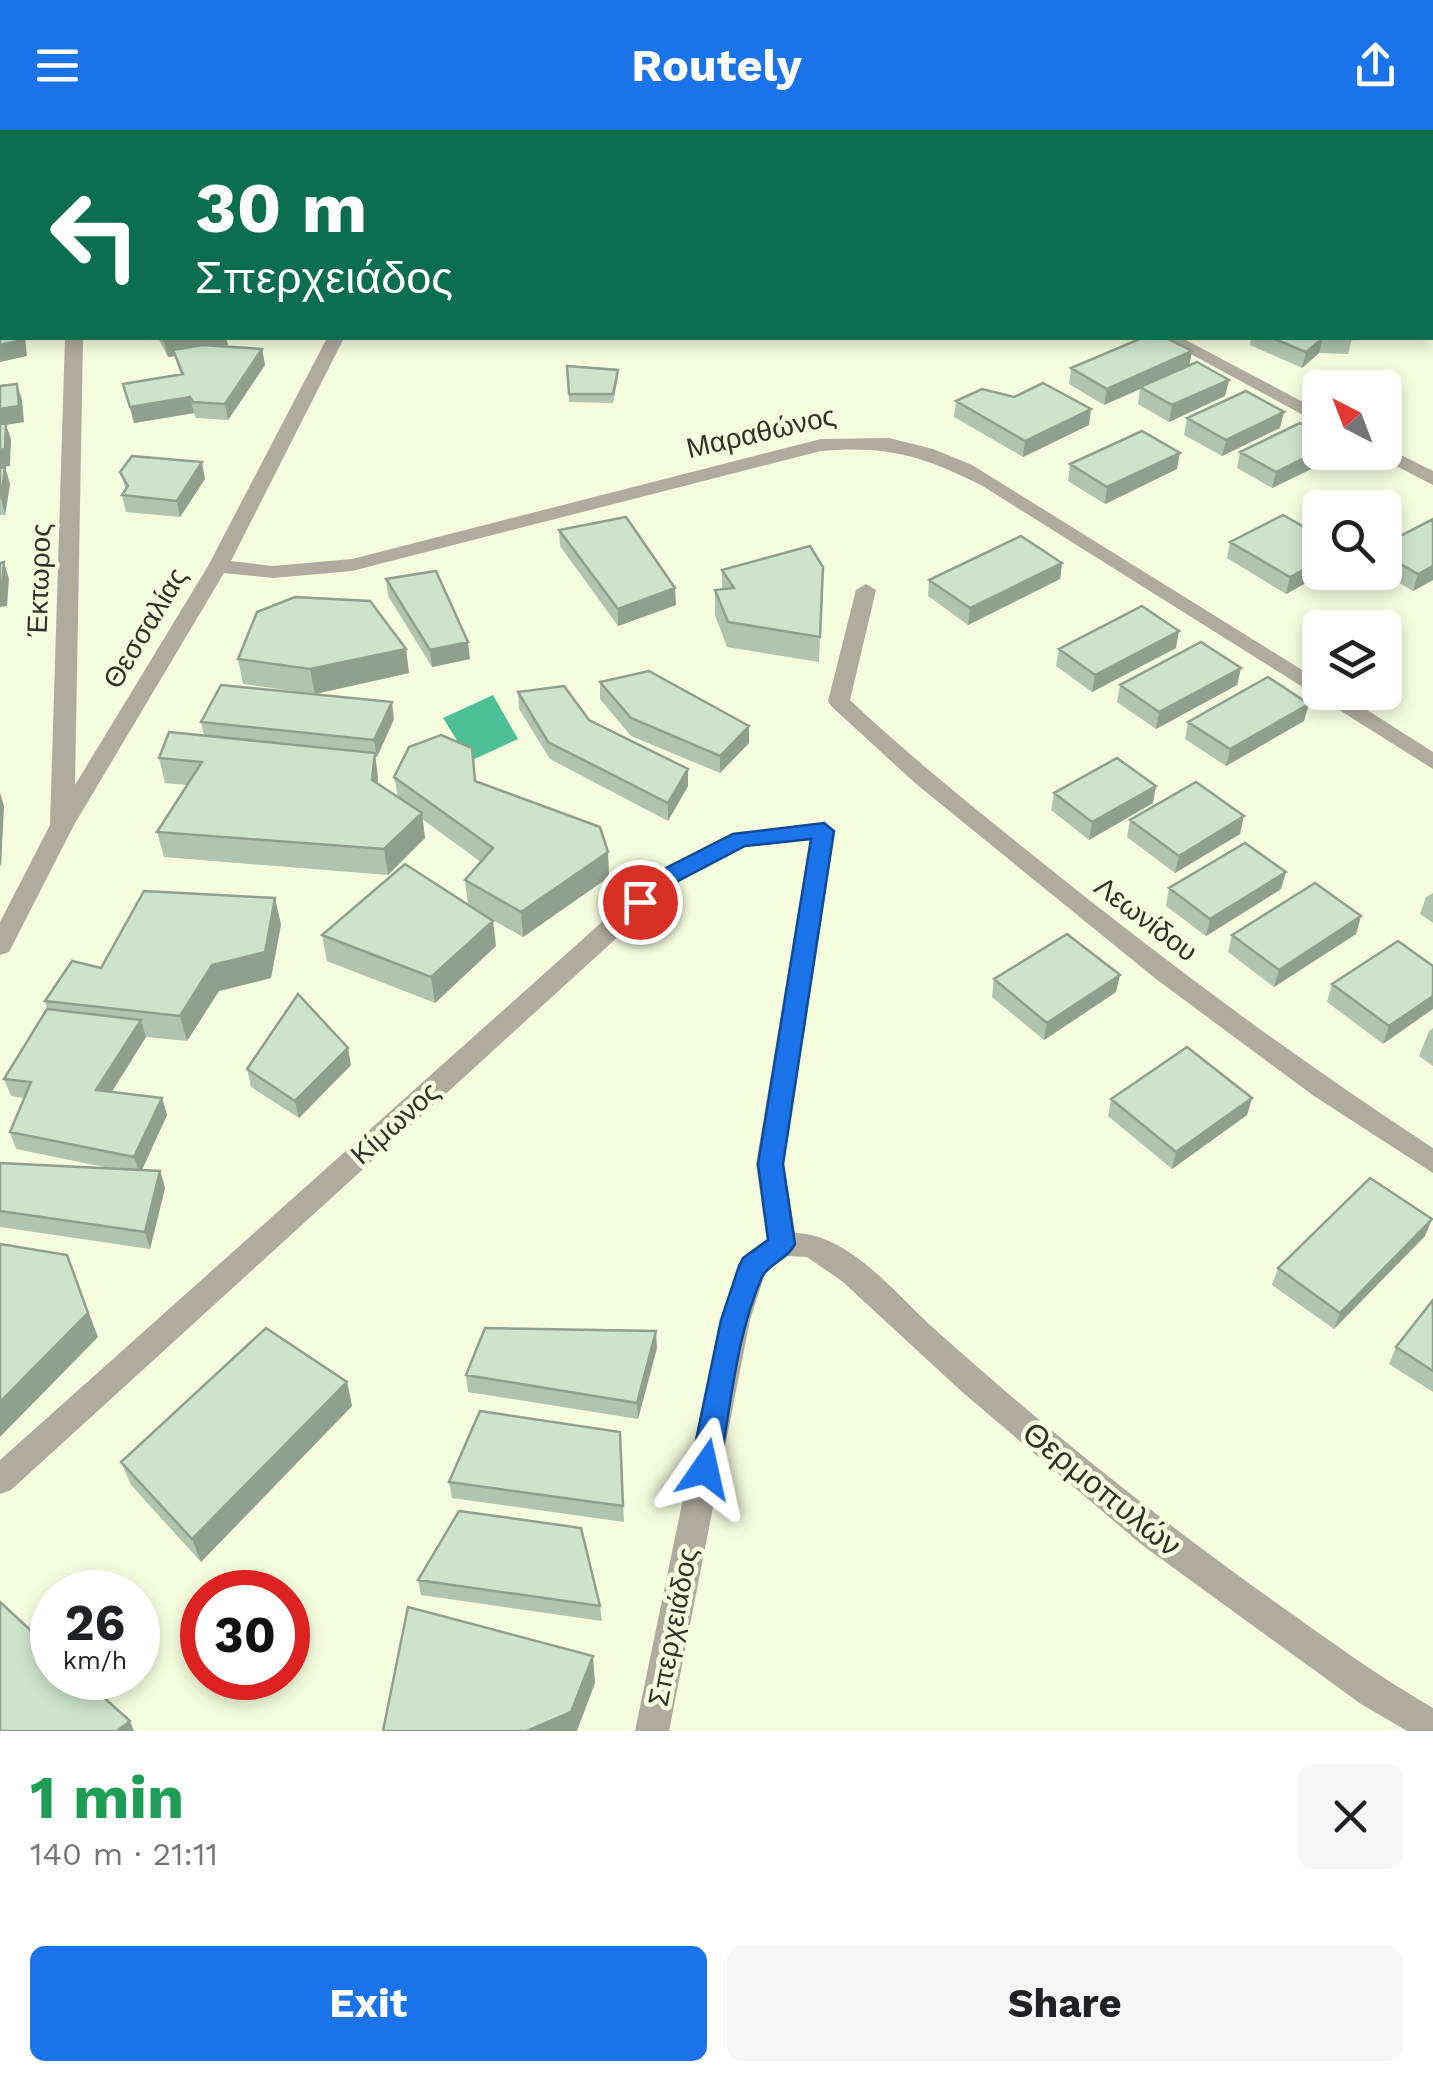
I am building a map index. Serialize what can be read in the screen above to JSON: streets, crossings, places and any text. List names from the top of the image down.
{
  "streets": {
    "street": [
      "Μαραθώνος",
      "Έκτωρος",
      "Θεσσαλίας",
      "Λεωνίδου",
      "Κίμωνος",
      "Θερμοπυλών",
      "Σπερχειάδος"
    ]
  },
  "crossings": [
    ["Μαραθώνος", "Θεσσαλίας"],
    ["Έκτωρος", "Θεσσαλίας"],
    ["Κίμωνος", "Θερμοπυλών"],
    ["Κίμωνος", "Σπερχειάδος"],
    ["Θερμοπυλών", "Σπερχειάδος"]
  ],
  "north": "top left",
  "page": {
    "header": "Routely",
    "turn": ["30 m", "Σπερχειάδος"],
    "speed": "26 km/h",
    "limit": "30",
    "heading": ["1 min", "140 m · 21:11"],
    "buttons": ["Exit", "Share"]
  }
}
